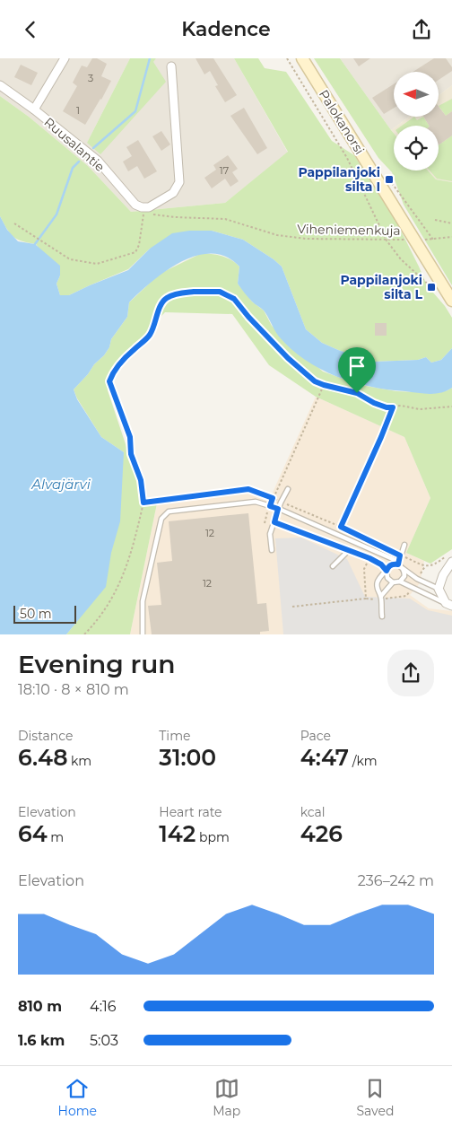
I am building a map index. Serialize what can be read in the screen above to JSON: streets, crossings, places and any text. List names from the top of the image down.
{
  "streets": {
    "main road": ["Palokanorsi"],
    "street": ["Ruusalantie"],
    "path": ["Viheniemenkuja"]
  },
  "water": ["Alvajärvi"],
  "places": {
    "transit": ["Pappilanjoki silta I", "Pappilanjoki silta L"]
  },
  "house_numbers": [
    "3",
    "1",
    "17",
    "12",
    "12"
  ],
  "scale_bar": "50 m",
  "north": "left",
  "page": {
    "header": "Kadence",
    "scale": "50 m",
    "heading": ["Evening run", "18:10 · 8 × 810 m"],
    "stats": [
      ["Distance", "6.48 km"],
      ["Time", "31:00"],
      ["Pace", "4:47 /km"],
      ["Elevation", "64 m"],
      ["Heart rate", "142 bpm"],
      ["kcal", "426"]
    ],
    "chart": ["Elevation", "236–242 m"],
    "list": [
      {
        "name": "810 m",
        "note": "4:16"
      },
      {
        "name": "1.6 km",
        "note": "5:03"
      }
    ],
    "tabs": ["Home", "Map", "Saved"]
  }
}
